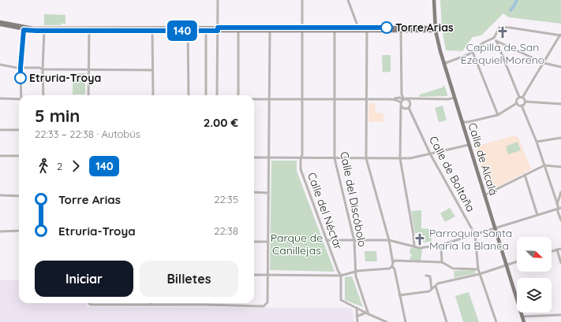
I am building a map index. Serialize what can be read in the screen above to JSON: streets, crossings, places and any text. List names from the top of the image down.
{
  "streets": {
    "main road": ["Calle de Alcalá"],
    "street": ["Calle de Boltaña", "Calle del Discóbolo", "Calle del Néctar"]
  },
  "parks": ["Parque de Canillejas"],
  "places": {
    "other": ["Torre Arias", "Etruria-Troya"],
    "church": ["Capilla de San Ezequiel Moreno", "Parroquia Santa María la Blanca"]
  },
  "lines": ["bus line 140"],
  "north": "bottom right",
  "page": {
    "on_map": "140",
    "heading": ["5 min", "22:33 – 22:38 · Autobús", "2.00 €"],
    "legs": ["2", "140"],
    "list": [
      {
        "name": "Torre Arias",
        "value": "22:35"
      },
      {
        "name": "Etruria-Troya",
        "value": "22:38"
      }
    ],
    "buttons": ["Iniciar", "Billetes"]
  }
}
